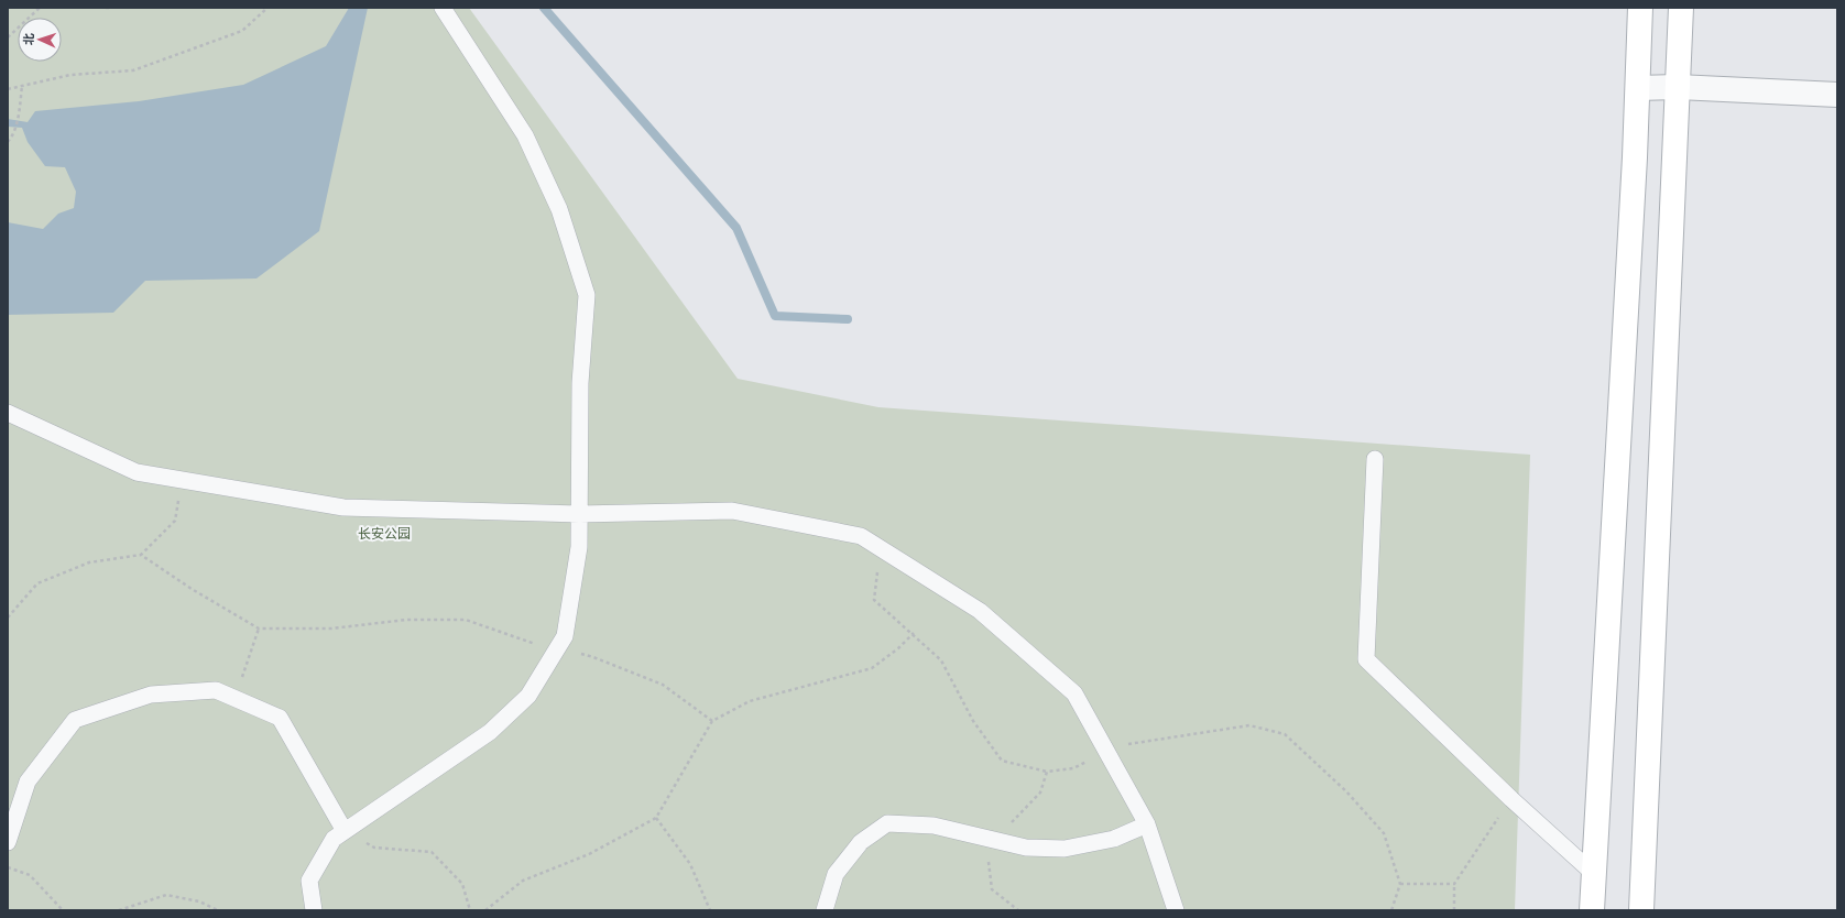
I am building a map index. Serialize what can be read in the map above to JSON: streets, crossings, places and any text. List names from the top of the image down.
{
  "parks": ["长安公园"],
  "north": "left"
}
